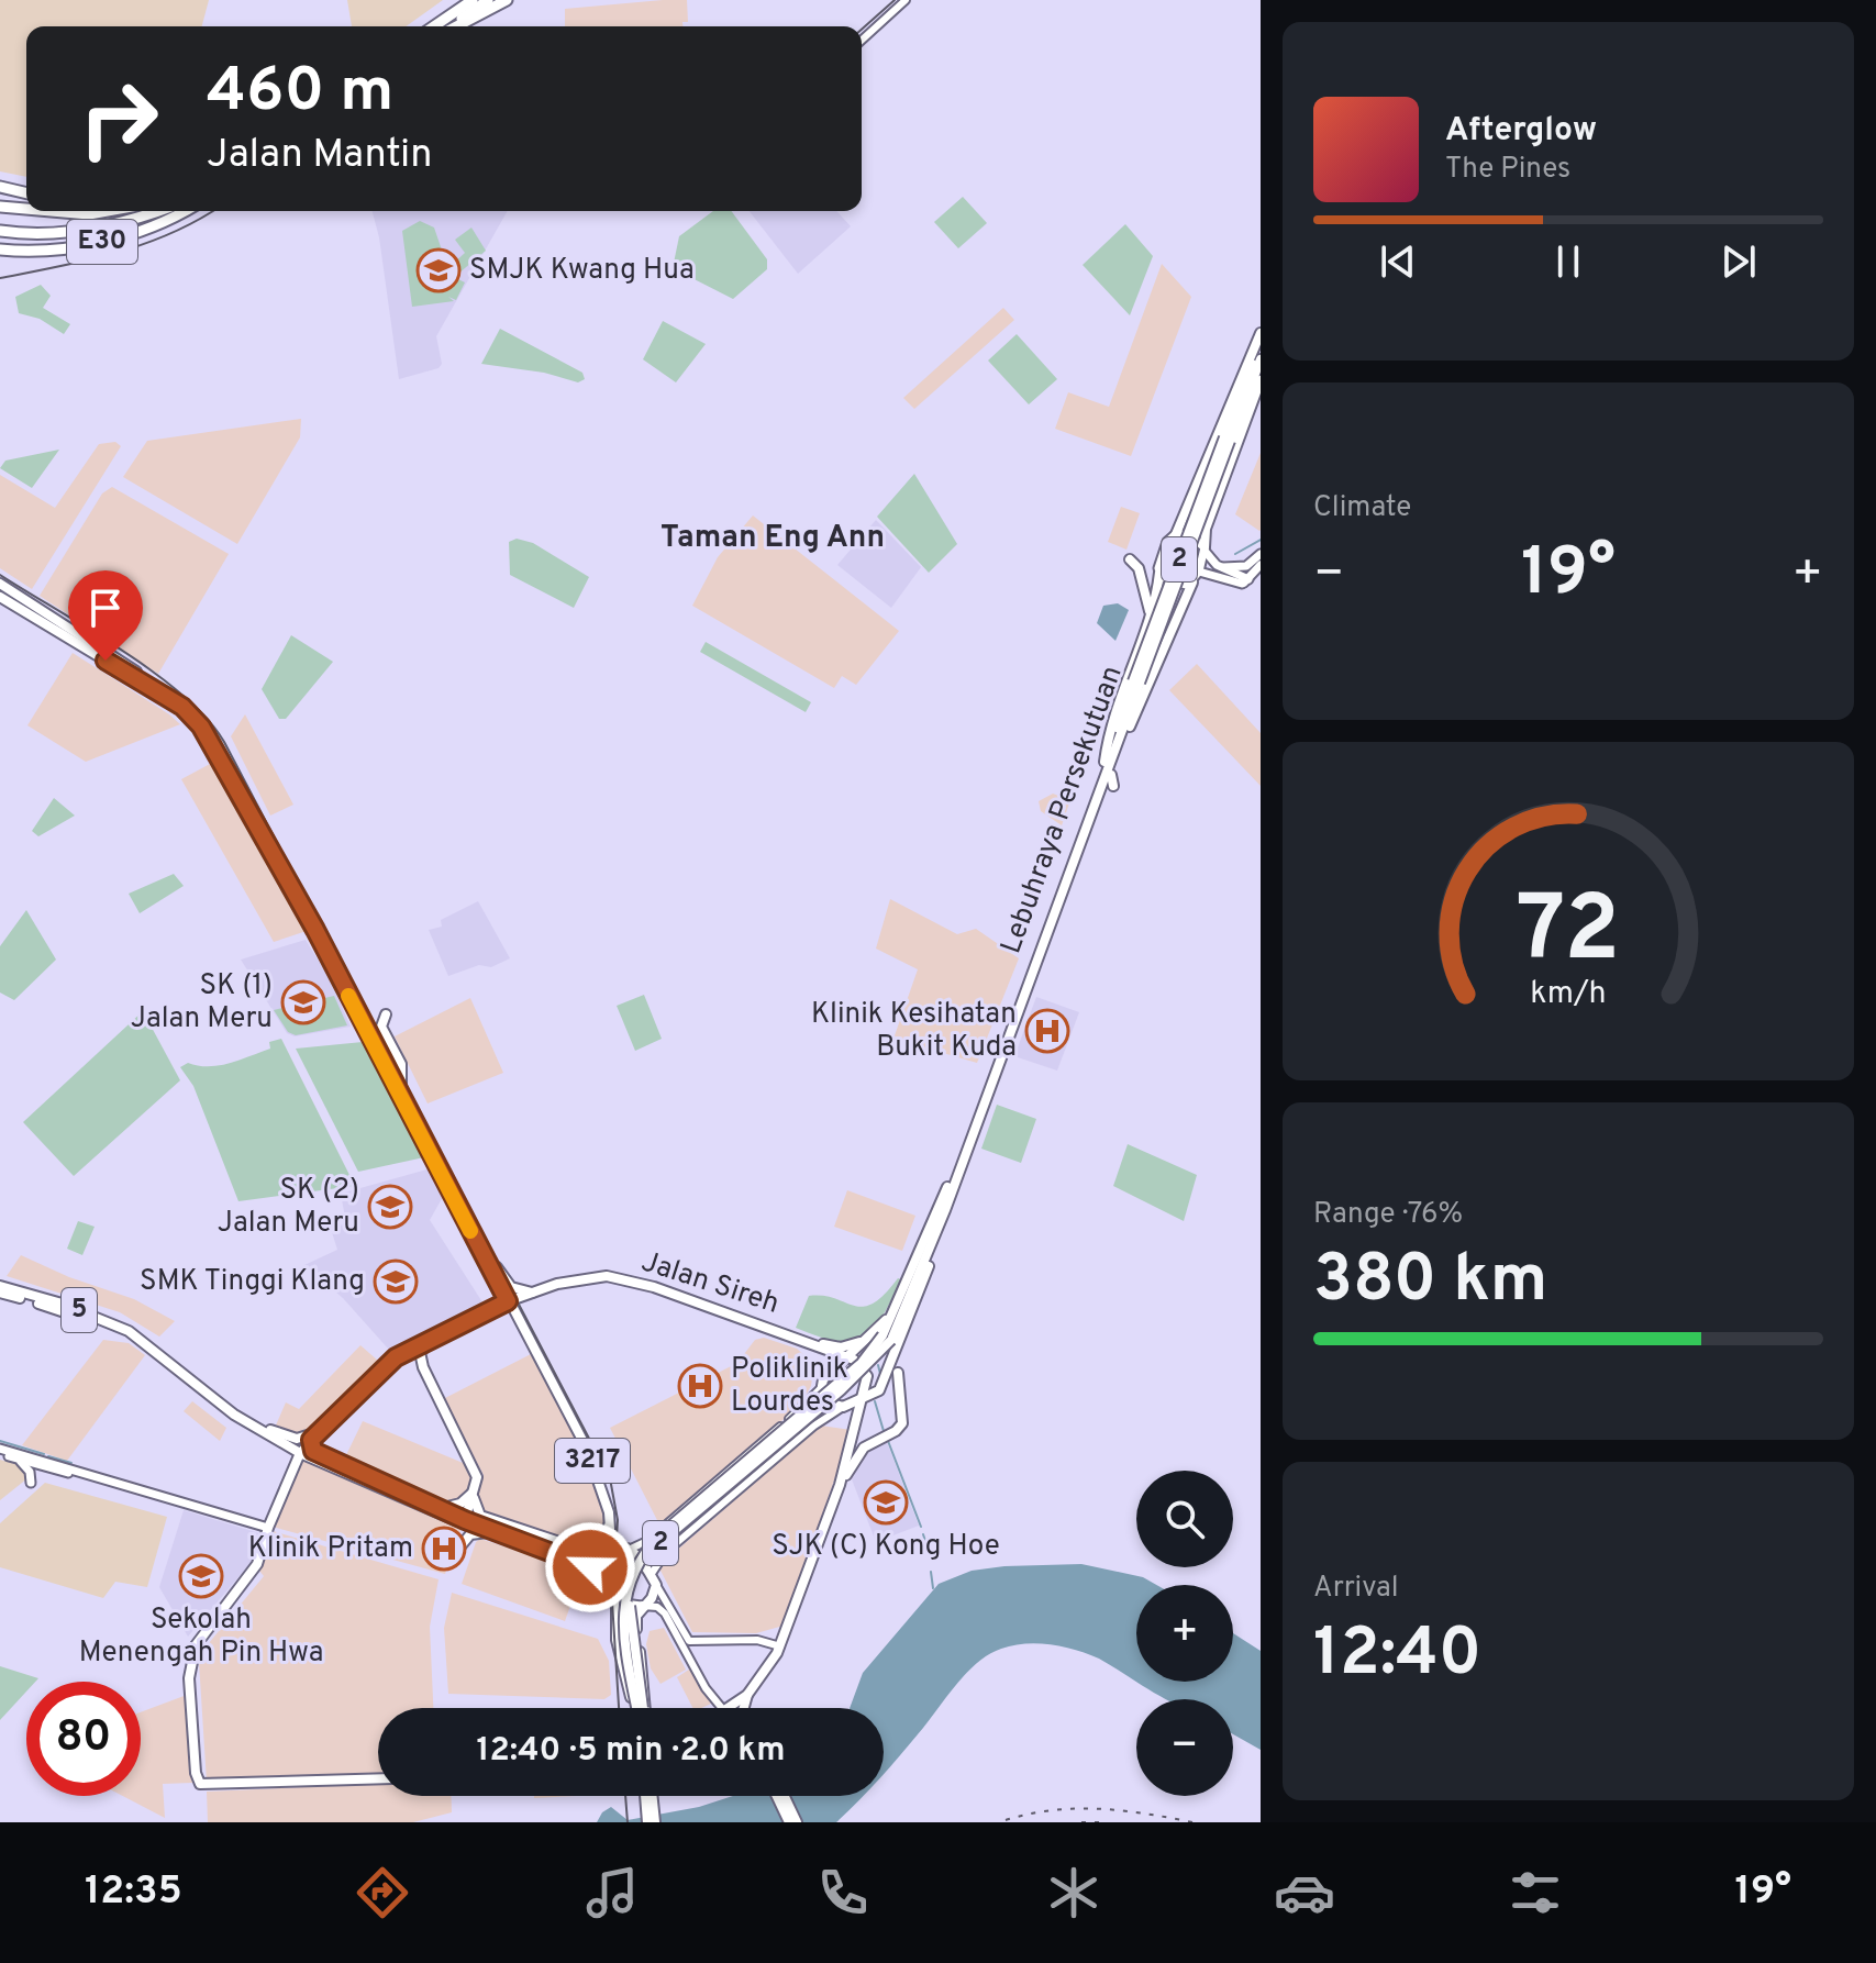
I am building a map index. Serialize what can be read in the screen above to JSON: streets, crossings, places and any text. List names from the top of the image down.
{
  "streets": {
    "highway": [
      "E30",
      "2",
      "Lebuhraya Persekutuan",
      "Jalan Sireh",
      "5",
      "3217"
    ]
  },
  "crossings": [
    ["2", "Lebuhraya Persekutuan"],
    ["Jalan Sireh", "3217"],
    ["5", "3217"]
  ],
  "districts": ["Taman Eng Ann"],
  "places": {
    "school or university": [
      "SMJK Kwang Hua",
      "SK (1) Jalan Meru",
      "SK (2) Jalan Meru",
      "SMK Tinggi Klang",
      "SJK (C) Kong Hoe",
      "Sekolah Menengah Pin Hwa"
    ],
    "hospital": ["Klinik Kesihatan Bukit Kuda", "Poliklinik Lourdes", "Klinik Pritam"]
  },
  "page": {
    "turn": ["460 m", "Jalan Mantin"],
    "song": ["Afterglow", "The Pines"],
    "tile": [
      "Climate",
      ["Range · 76%", "380 km"],
      ["Arrival", "12:40"]
    ],
    "heat": ["−", "19°", "+"],
    "map_buttons": ["+", "−"],
    "limit": "80",
    "trip": "12:40 · 5 min · 2.0 km",
    "tabs": ["12:35", "19°"],
    "gauge": ["72", "km/h"]
  }
}
